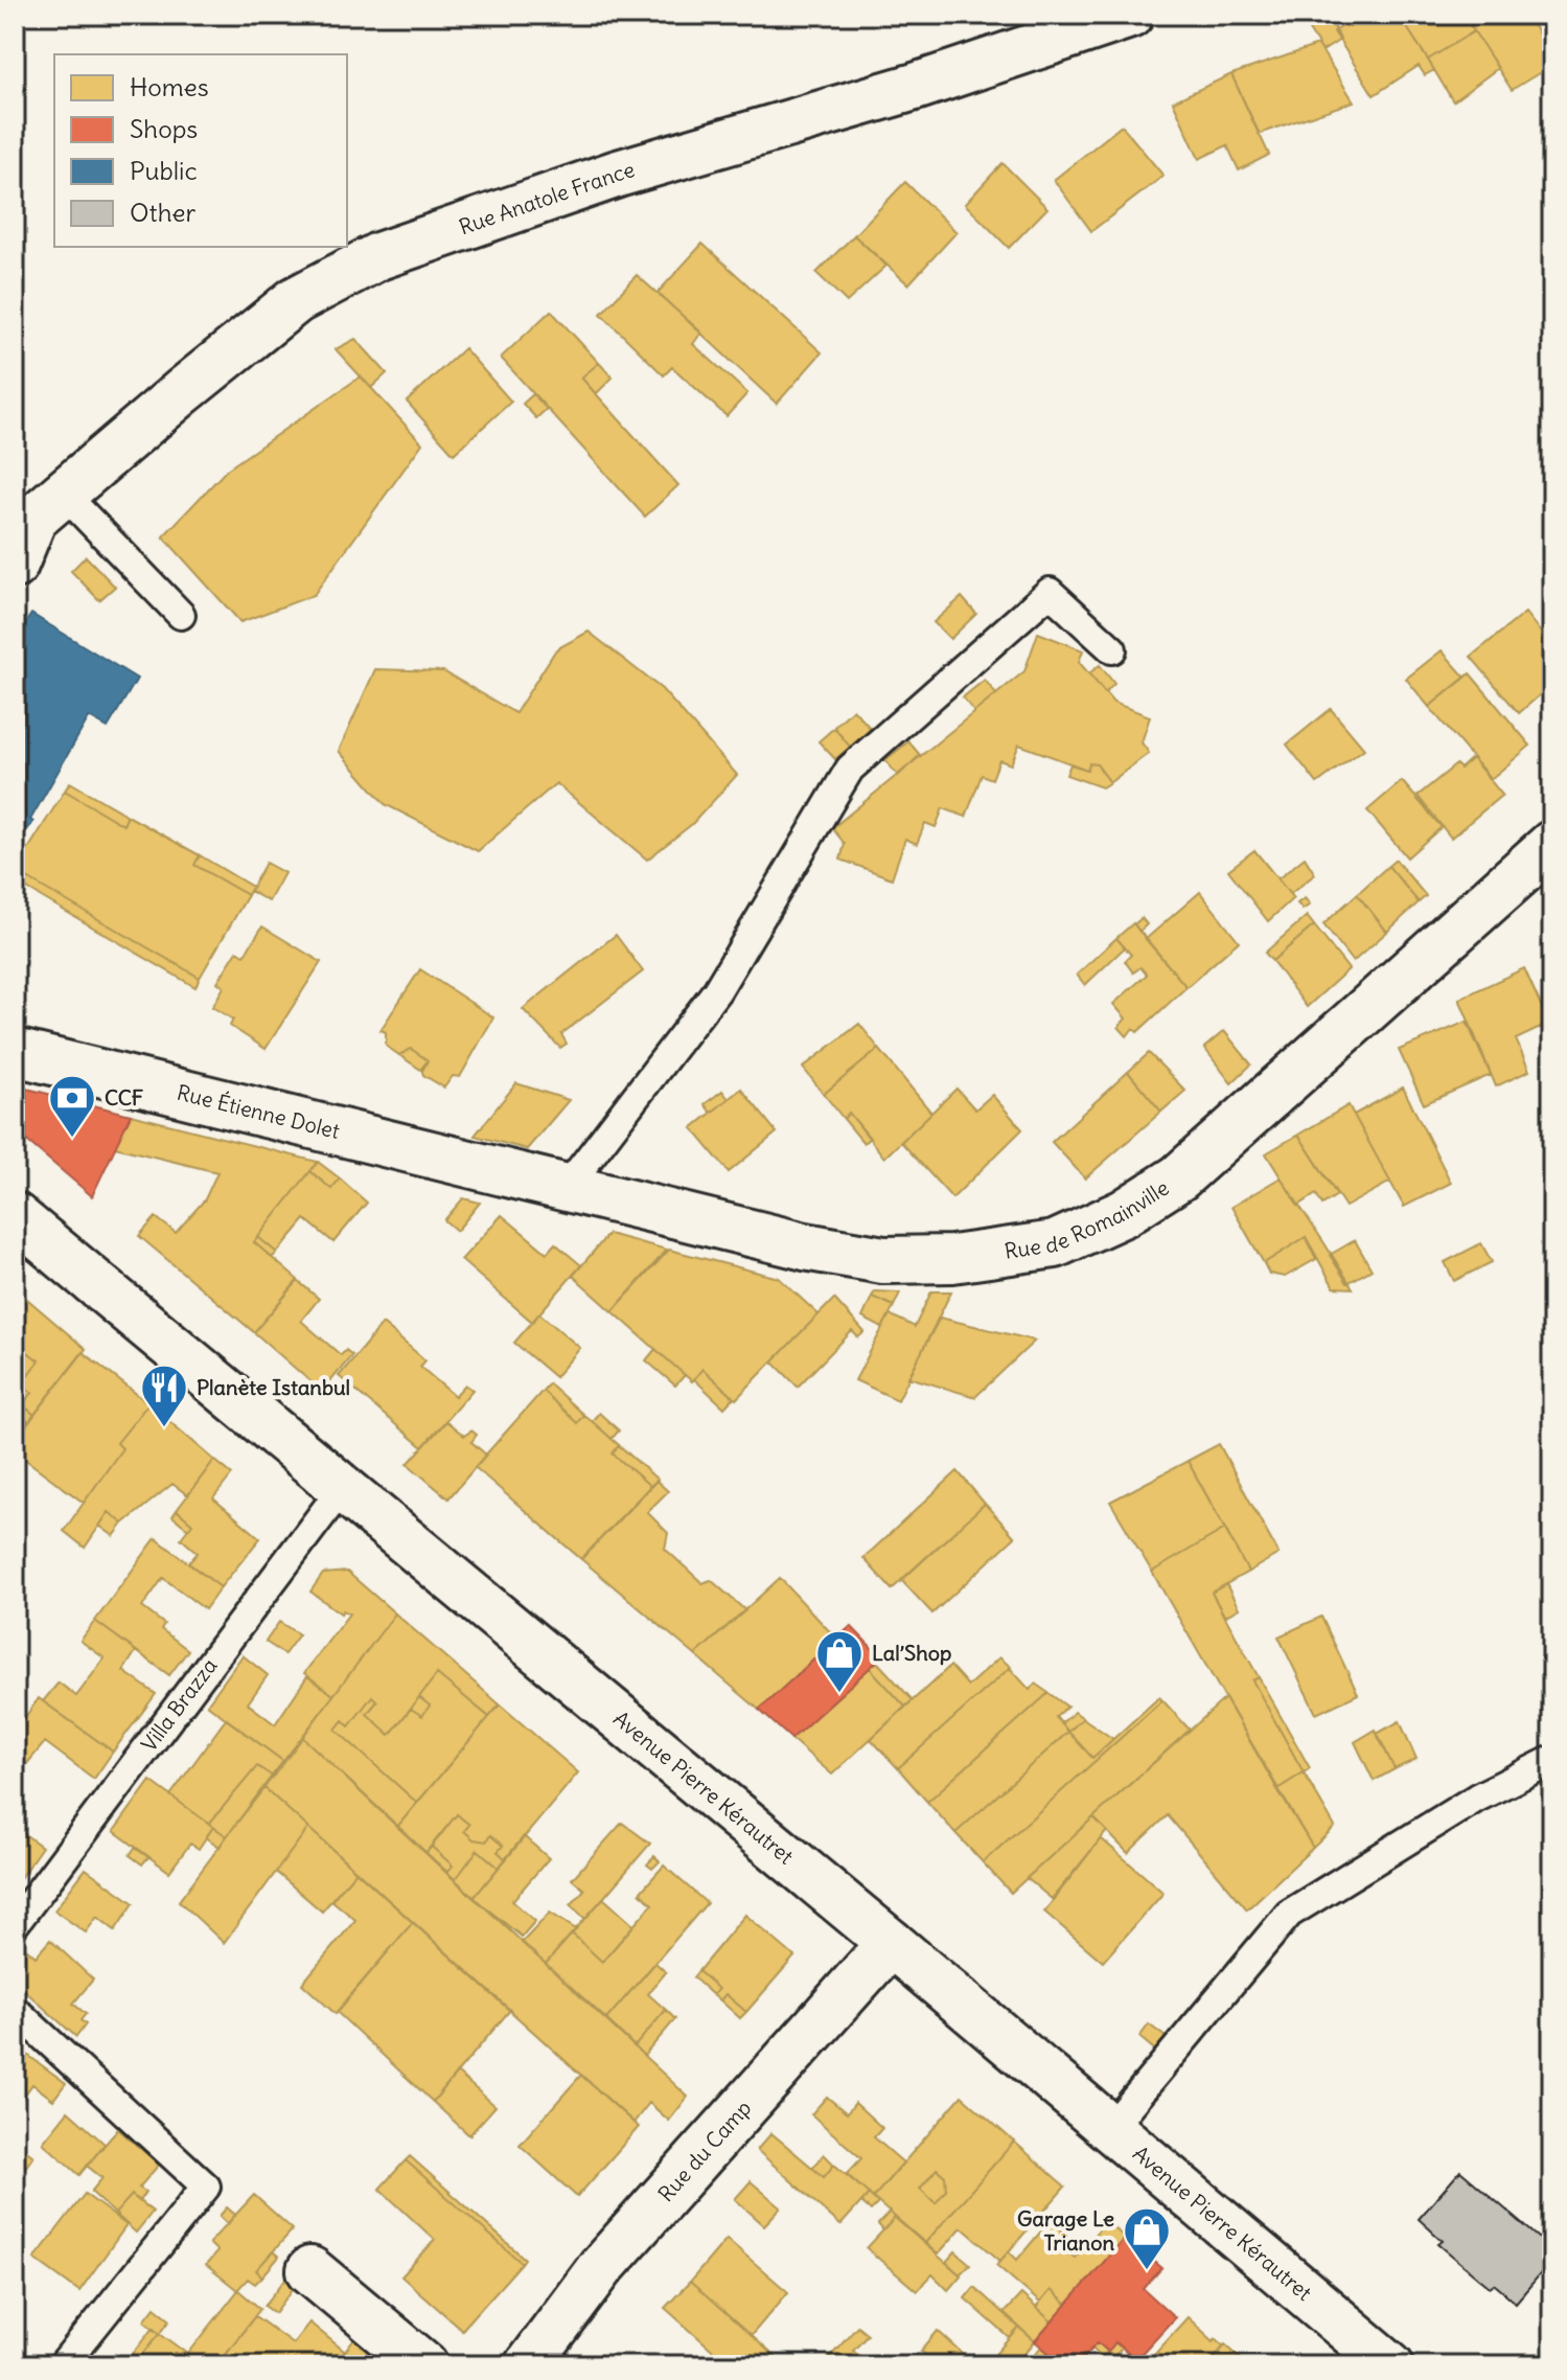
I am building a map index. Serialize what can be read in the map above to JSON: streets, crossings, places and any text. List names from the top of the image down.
{
  "streets": {
    "main road": [
      "Rue Anatole France",
      "Rue Étienne Dolet",
      "Rue de Romainville",
      "Avenue Pierre Kérautret",
      "Rue du Camp"
    ],
    "lane": ["Villa Brazza"]
  },
  "crossings": [
    ["Rue Étienne Dolet", "Rue de Romainville"],
    ["Villa Brazza", "Avenue Pierre Kérautret"],
    ["Avenue Pierre Kérautret", "Rue du Camp"]
  ],
  "places": {
    "bank": ["CCF"],
    "restaurant": ["Planète Istanbul"],
    "shop": ["Lal’Shop", "Garage Le Trianon"]
  },
  "legend": [
    "Homes",
    "Shops",
    "Public",
    "Other"
  ]
}
